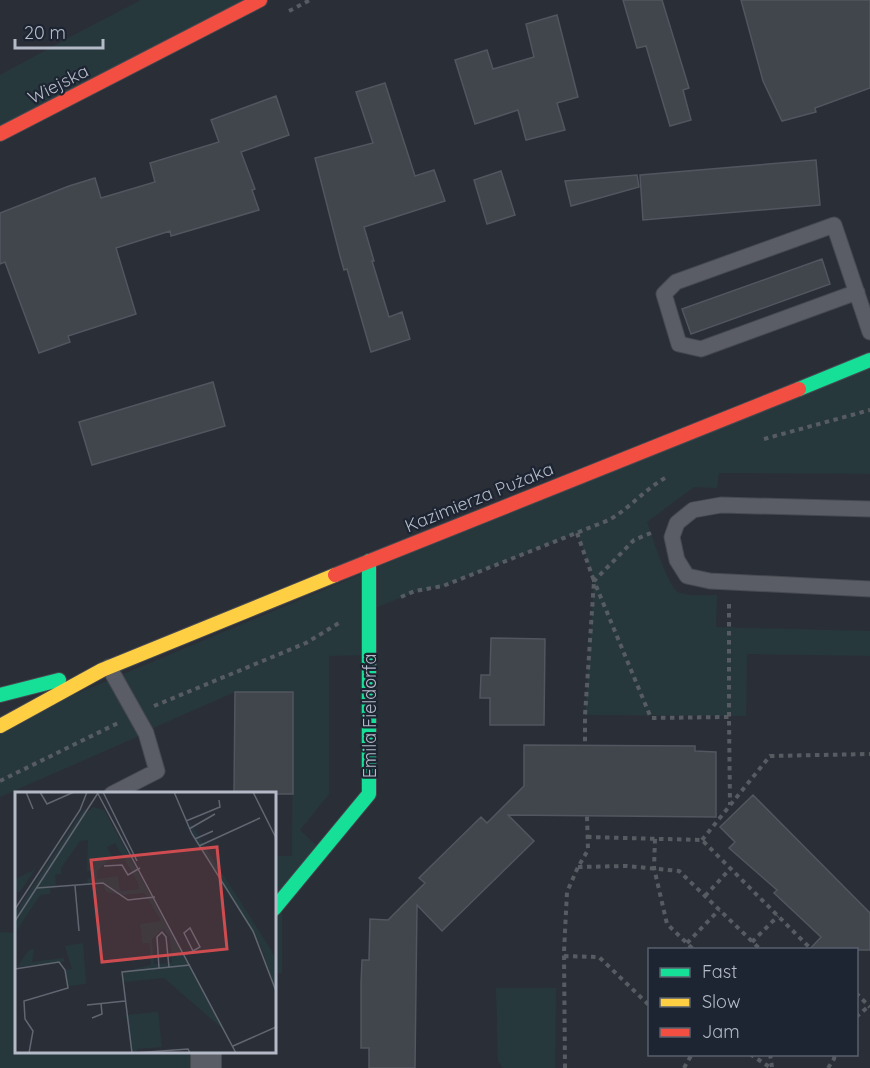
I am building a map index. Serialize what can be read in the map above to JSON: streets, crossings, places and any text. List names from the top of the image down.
{
  "streets": {
    "street": ["Wiejska", "Kazimierza Pużaka", "Emila Fieldorfa"]
  },
  "crossings": [
    ["Kazimierza Pużaka", "Emila Fieldorfa"]
  ],
  "legend": ["Fast", "Slow", "Jam"],
  "scale_bar": "20 m"
}
